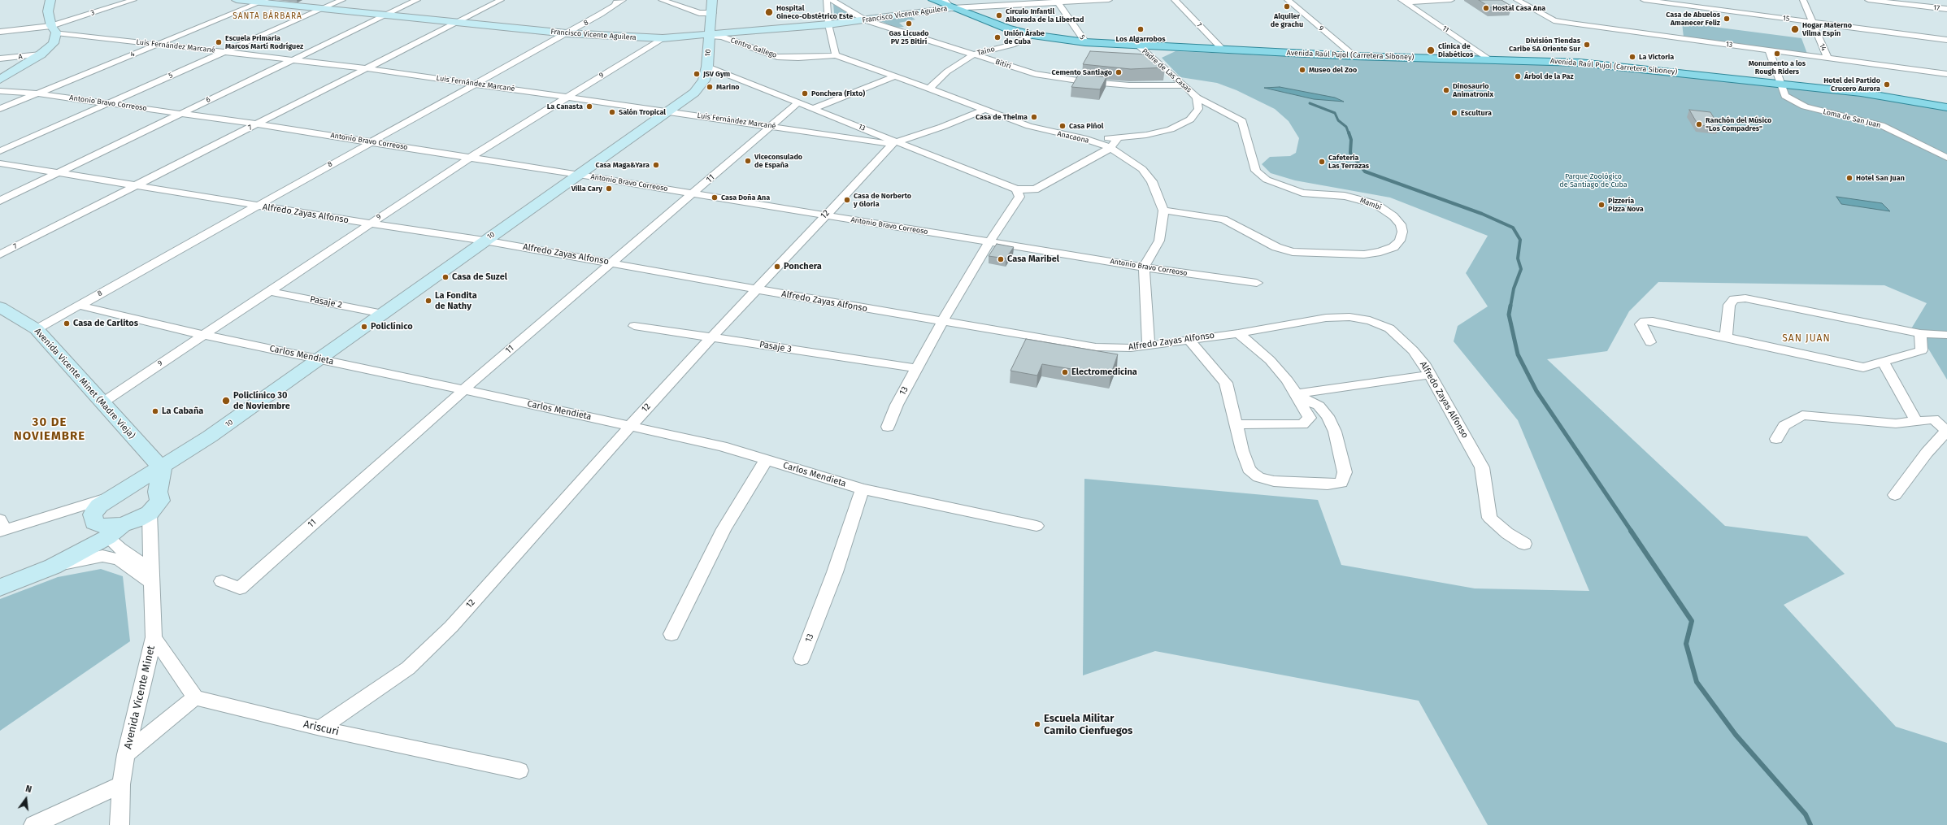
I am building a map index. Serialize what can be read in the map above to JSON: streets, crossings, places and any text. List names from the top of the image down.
{
  "streets": {
    "main road": [
      "Francisco Vicente Aguilera",
      "10",
      "Avenida Raúl Pujol (Carretera Siboney)",
      "Avenida Vicente Minet (Madre Vieja)"
    ],
    "street": [
      "17",
      "3",
      "15",
      "8",
      "7",
      "9",
      "11",
      "5",
      "13",
      "Luis Fernández Marcané",
      "14",
      "Centro Gallego",
      "Taíno",
      "4",
      "A",
      "Bitirí",
      "Padre de Las Casas",
      "6",
      "Antonio Bravo Correoso",
      "Loma de San Juan",
      "Anacaona",
      "Mambí",
      "Alfredo Zayas Alfonso",
      "12",
      "Pasaje 2",
      "Pasaje 3",
      "Carlos Mendieta",
      "Avenida Vicente Minet",
      "Ariscuri"
    ]
  },
  "crossings": [
    ["3", "Luis Fernández Marcané"],
    ["Francisco Vicente Aguilera", "8"],
    ["Francisco Vicente Aguilera", "7"],
    ["Francisco Vicente Aguilera", "9"],
    ["Francisco Vicente Aguilera", "5"],
    ["Francisco Vicente Aguilera", "Centro Gallego"],
    ["Francisco Vicente Aguilera", "10"],
    ["Francisco Vicente Aguilera", "4"],
    ["Francisco Vicente Aguilera", "Avenida Raúl Pujol (Carretera Siboney)"],
    ["Francisco Vicente Aguilera", "Bitirí"],
    ["Francisco Vicente Aguilera", "6"],
    ["15", "14"],
    ["8", "Luis Fernández Marcané"],
    ["8", "Antonio Bravo Correoso"],
    ["8", "Alfredo Zayas Alfonso"],
    ["8", "Carlos Mendieta"],
    ["8", "Avenida Vicente Minet (Madre Vieja)"],
    ["7", "Luis Fernández Marcané"],
    ["7", "Avenida Raúl Pujol (Carretera Siboney)"],
    ["7", "Antonio Bravo Correoso"],
    ["7", "Alfredo Zayas Alfonso"],
    ["9", "Luis Fernández Marcané"],
    ["9", "Avenida Raúl Pujol (Carretera Siboney)"],
    ["9", "Antonio Bravo Correoso"],
    ["9", "Alfredo Zayas Alfonso"],
    ["9", "Pasaje 2"],
    ["9", "Carlos Mendieta"],
    ["9", "Avenida Vicente Minet (Madre Vieja)"],
    ["11", "13"],
    ["11", "Luis Fernández Marcané"],
    ["11", "Avenida Raúl Pujol (Carretera Siboney)"],
    ["11", "Antonio Bravo Correoso"],
    ["11", "Alfredo Zayas Alfonso"],
    ["11", "Carlos Mendieta"],
    ["5", "Luis Fernández Marcané"],
    ["5", "Avenida Raúl Pujol (Carretera Siboney)"],
    ["5", "Antonio Bravo Correoso"],
    ["13", "Luis Fernández Marcané"],
    ["13", "14"],
    ["13", "10"],
    ["13", "Antonio Bravo Correoso"],
    ["13", "Anacaona"],
    ["13", "Alfredo Zayas Alfonso"],
    ["13", "12"],
    ["13", "Pasaje 3"],
    ["13", "Carlos Mendieta"],
    ["Luis Fernández Marcané", "10"],
    ["Luis Fernández Marcané", "4"],
    ["Luis Fernández Marcané", "6"],
    ["Luis Fernández Marcané", "12"],
    ["Centro Gallego", "10"],
    ["Centro Gallego", "Anacaona"],
    ["Taíno", "Avenida Raúl Pujol (Carretera Siboney)"],
    ["Taíno", "Bitirí"],
    ["Taíno", "Anacaona"],
    ["10", "Antonio Bravo Correoso"],
    ["10", "Alfredo Zayas Alfonso"],
    ["10", "Pasaje 2"],
    ["10", "Carlos Mendieta"],
    ["10", "Avenida Vicente Minet (Madre Vieja)"],
    ["4", "Antonio Bravo Correoso"],
    ["Avenida Raúl Pujol (Carretera Siboney)", "Padre de Las Casas"],
    ["Avenida Raúl Pujol (Carretera Siboney)", "Loma de San Juan"],
    ["Bitirí", "Padre de Las Casas"],
    ["Padre de Las Casas", "Mambí"],
    ["6", "Antonio Bravo Correoso"],
    ["6", "Alfredo Zayas Alfonso"],
    ["Antonio Bravo Correoso", "Anacaona"],
    ["Antonio Bravo Correoso", "12"],
    ["Anacaona", "Mambí"],
    ["Anacaona", "12"],
    ["Alfredo Zayas Alfonso", "12"],
    ["12", "Pasaje 3"],
    ["12", "Carlos Mendieta"],
    ["12", "Ariscuri"]
  ],
  "districts": ["SANTA BÁRBARA", "SAN JUAN", "30 DE NOVIEMBRE"],
  "parks": ["Parque Zoológico de Santiago de Cuba"],
  "places": [
    "Alquiler de grachu",
    "Hostal Casa Ana",
    "Hospital Gineco-Obstétrico Este",
    "Círculo Infantil Alborada de la Libertad",
    "Casa de Abuelos Amanecer Feliz",
    "Gas Licuado PV 25 Bitirí",
    "Los Algarrobos",
    "Hogar Materno Vilma Espín",
    "Unión Árabe de Cuba",
    "Escuela Primaria Marcos Martí Rodríguez",
    "División Tiendas Caribe SA Oriente Sur",
    "Clínica de Diabéticos",
    "Monumento a los Rough Riders",
    "La Victoria",
    "Museo del Zoo",
    "Cemento Santiago",
    "JSV Gym",
    "Árbol de la Paz",
    "Hotel del Partido Crucero Aurora",
    "Marino",
    "Dinosaurio Animatronix",
    "Ponchera (Fixto)",
    "La Canasta",
    "Salón Tropical",
    "Escultura",
    "Casa de Thelma",
    "Ranchón del Músico \"Los Compadres\"",
    "Casa Piñol",
    "Viceconsulado de España",
    "Cafeteria Las Terrazas",
    "Casa Maga&Yara",
    "Hotel San Juan",
    "Villa Cary",
    "Casa Doña Ana",
    "Casa de Norberto y Gloria",
    "Pizzería Pizza Nova",
    "Casa Maribel",
    "Ponchera",
    "Casa de Suzel",
    "La Fondita de Nathy",
    "Casa de Carlitos",
    "Policlínico",
    "Electromedicina",
    "Policlínico 30 de Noviembre",
    "La Cabaña",
    "Escuela Militar Camilo Cienfuegos"
  ],
  "north": "top"
}
